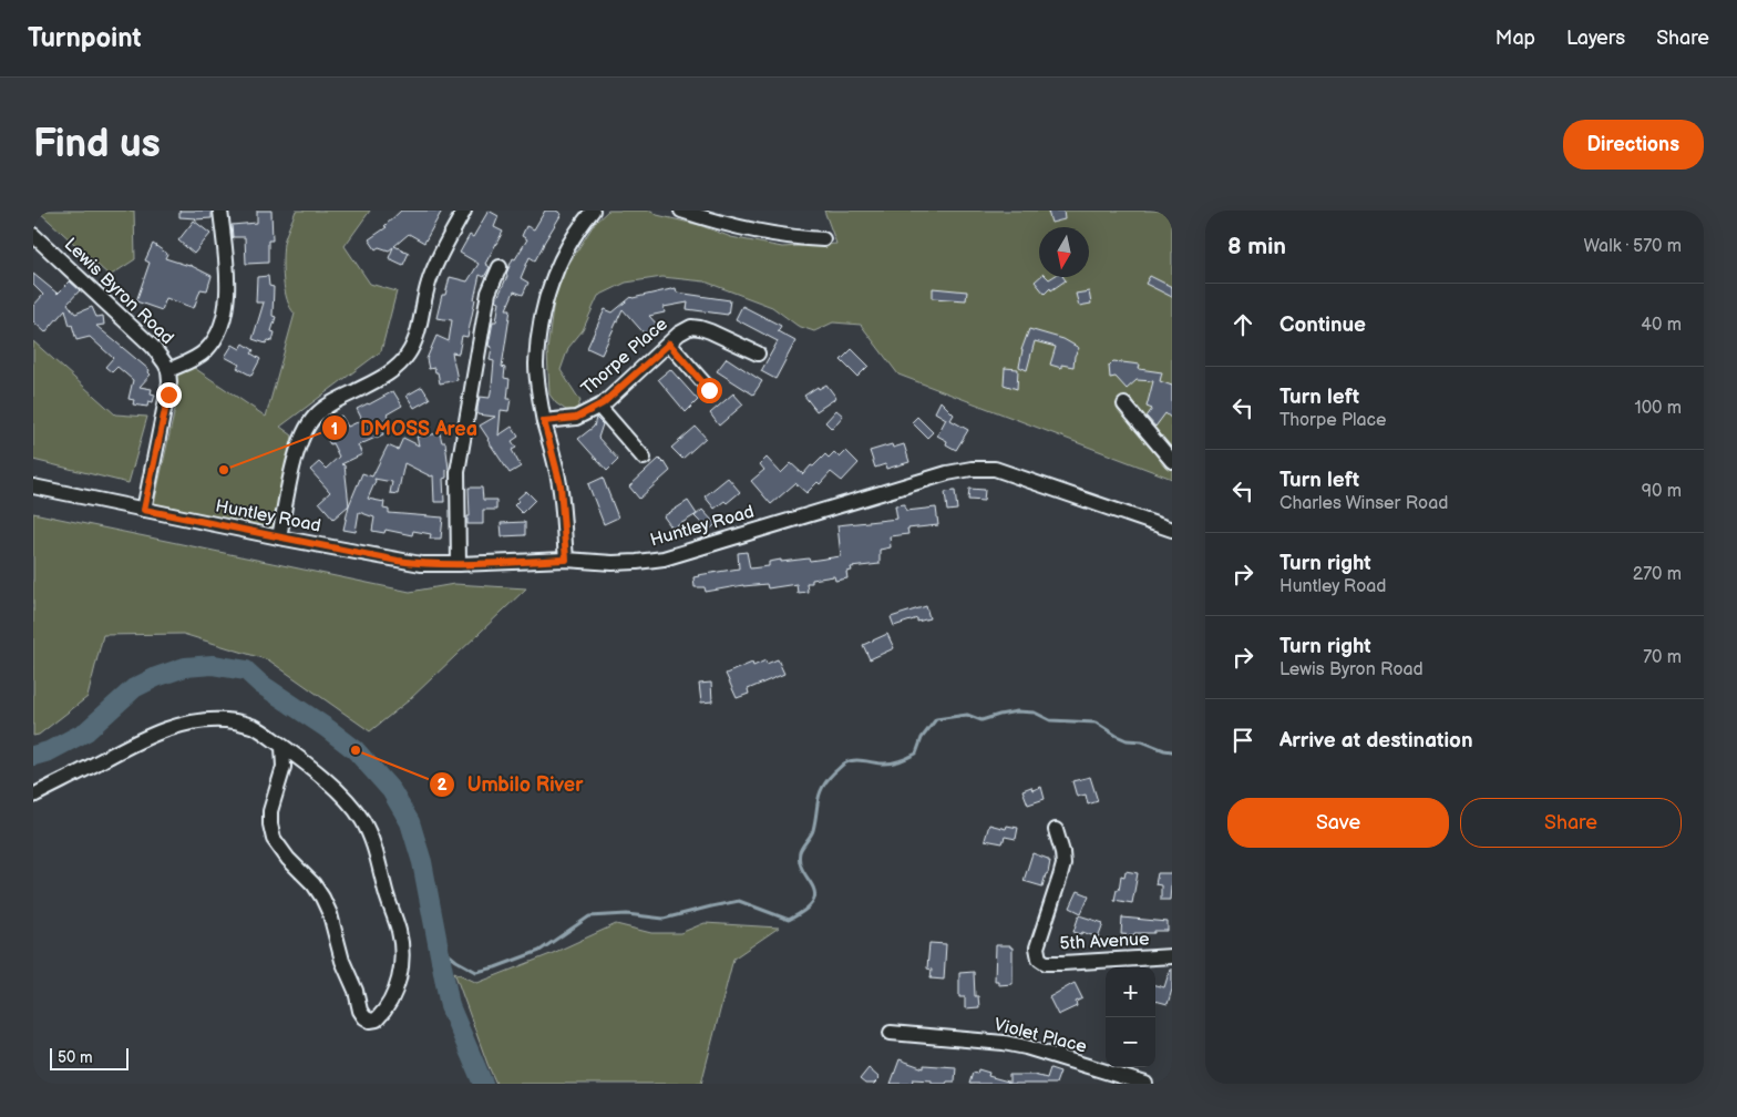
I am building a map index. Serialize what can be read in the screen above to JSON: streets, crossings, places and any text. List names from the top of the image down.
{
  "streets": {
    "street": [
      "Lewis Byron Road",
      "Thorpe Place",
      "Huntley Road",
      "5th Avenue",
      "Violet Place"
    ]
  },
  "crossings": [
    ["Lewis Byron Road", "Huntley Road"]
  ],
  "places": ["DMOSS Area", "Umbilo River"],
  "scale_bar": "50 m",
  "north": "bottom",
  "page": {
    "header": "Turnpoint",
    "nav": ["Map", "Layers", "Share"],
    "buttons": [
      "Directions",
      ["Save", "Share"]
    ],
    "title": "Find us",
    "heading": ["8 min", "Walk · 570 m"],
    "list": [
      ["Continue", "40 m"],
      ["Turn left", "Thorpe Place", "100 m"],
      ["Turn left", "Charles Winser Road", "90 m"],
      ["Turn right", "Huntley Road", "270 m"],
      ["Turn right", "Lewis Byron Road", "70 m"],
      "Arrive at destination"
    ],
    "map_buttons": ["+", "−"],
    "scale": "50 m"
  }
}
